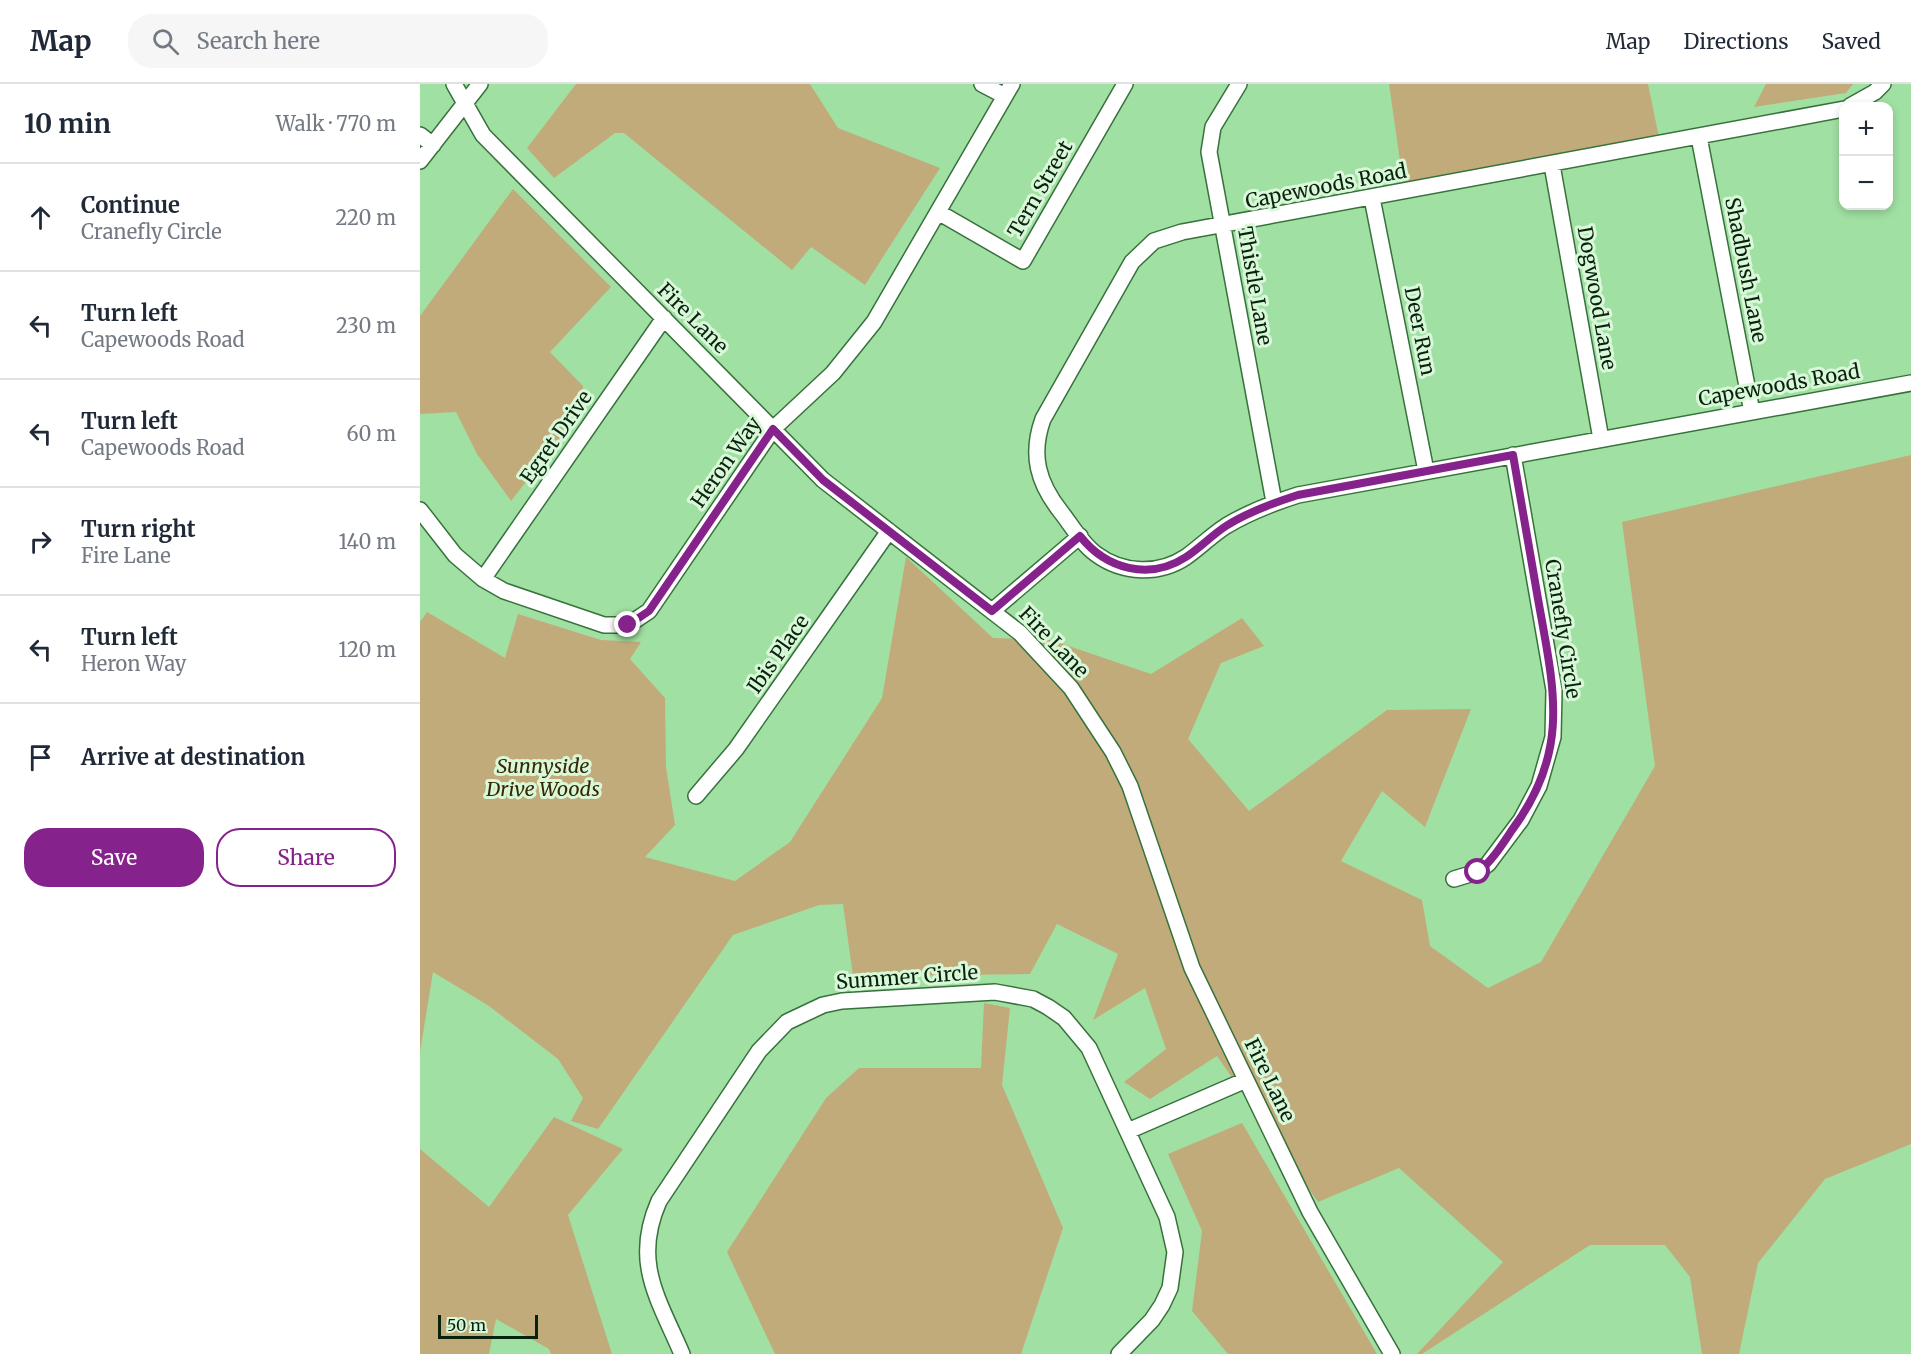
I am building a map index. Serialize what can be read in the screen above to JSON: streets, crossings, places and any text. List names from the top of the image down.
{
  "streets": {
    "street": [
      "Capewoods Road",
      "Tern Street",
      "Shadbush Lane",
      "Thistle Lane",
      "Dogwood Lane",
      "Fire Lane",
      "Deer Run",
      "Egret Drive",
      "Heron Way",
      "Cranefly Circle",
      "Ibis Place",
      "Summer Circle"
    ]
  },
  "crossings": [
    ["Capewoods Road", "Shadbush Lane"],
    ["Capewoods Road", "Thistle Lane"],
    ["Capewoods Road", "Dogwood Lane"],
    ["Capewoods Road", "Deer Run"],
    ["Capewoods Road", "Cranefly Circle"],
    ["Tern Street", "Heron Way"],
    ["Fire Lane", "Egret Drive"],
    ["Fire Lane", "Heron Way"],
    ["Fire Lane", "Ibis Place"],
    ["Egret Drive", "Heron Way"]
  ],
  "parks": ["Sunnyside Drive Woods"],
  "scale_bar": "50 m",
  "page": {
    "header": "Map",
    "search": "Search here",
    "nav": ["Map", "Directions", "Saved"],
    "heading": ["10 min", "Walk · 770 m"],
    "map_buttons": ["+", "−"],
    "list": [
      ["Continue", "Cranefly Circle", "220 m"],
      ["Turn left", "Capewoods Road", "230 m"],
      ["Turn left", "Capewoods Road", "60 m"],
      ["Turn right", "Fire Lane", "140 m"],
      ["Turn left", "Heron Way", "120 m"],
      "Arrive at destination"
    ],
    "buttons": ["Save", "Share"],
    "scale": "50 m"
  }
}
